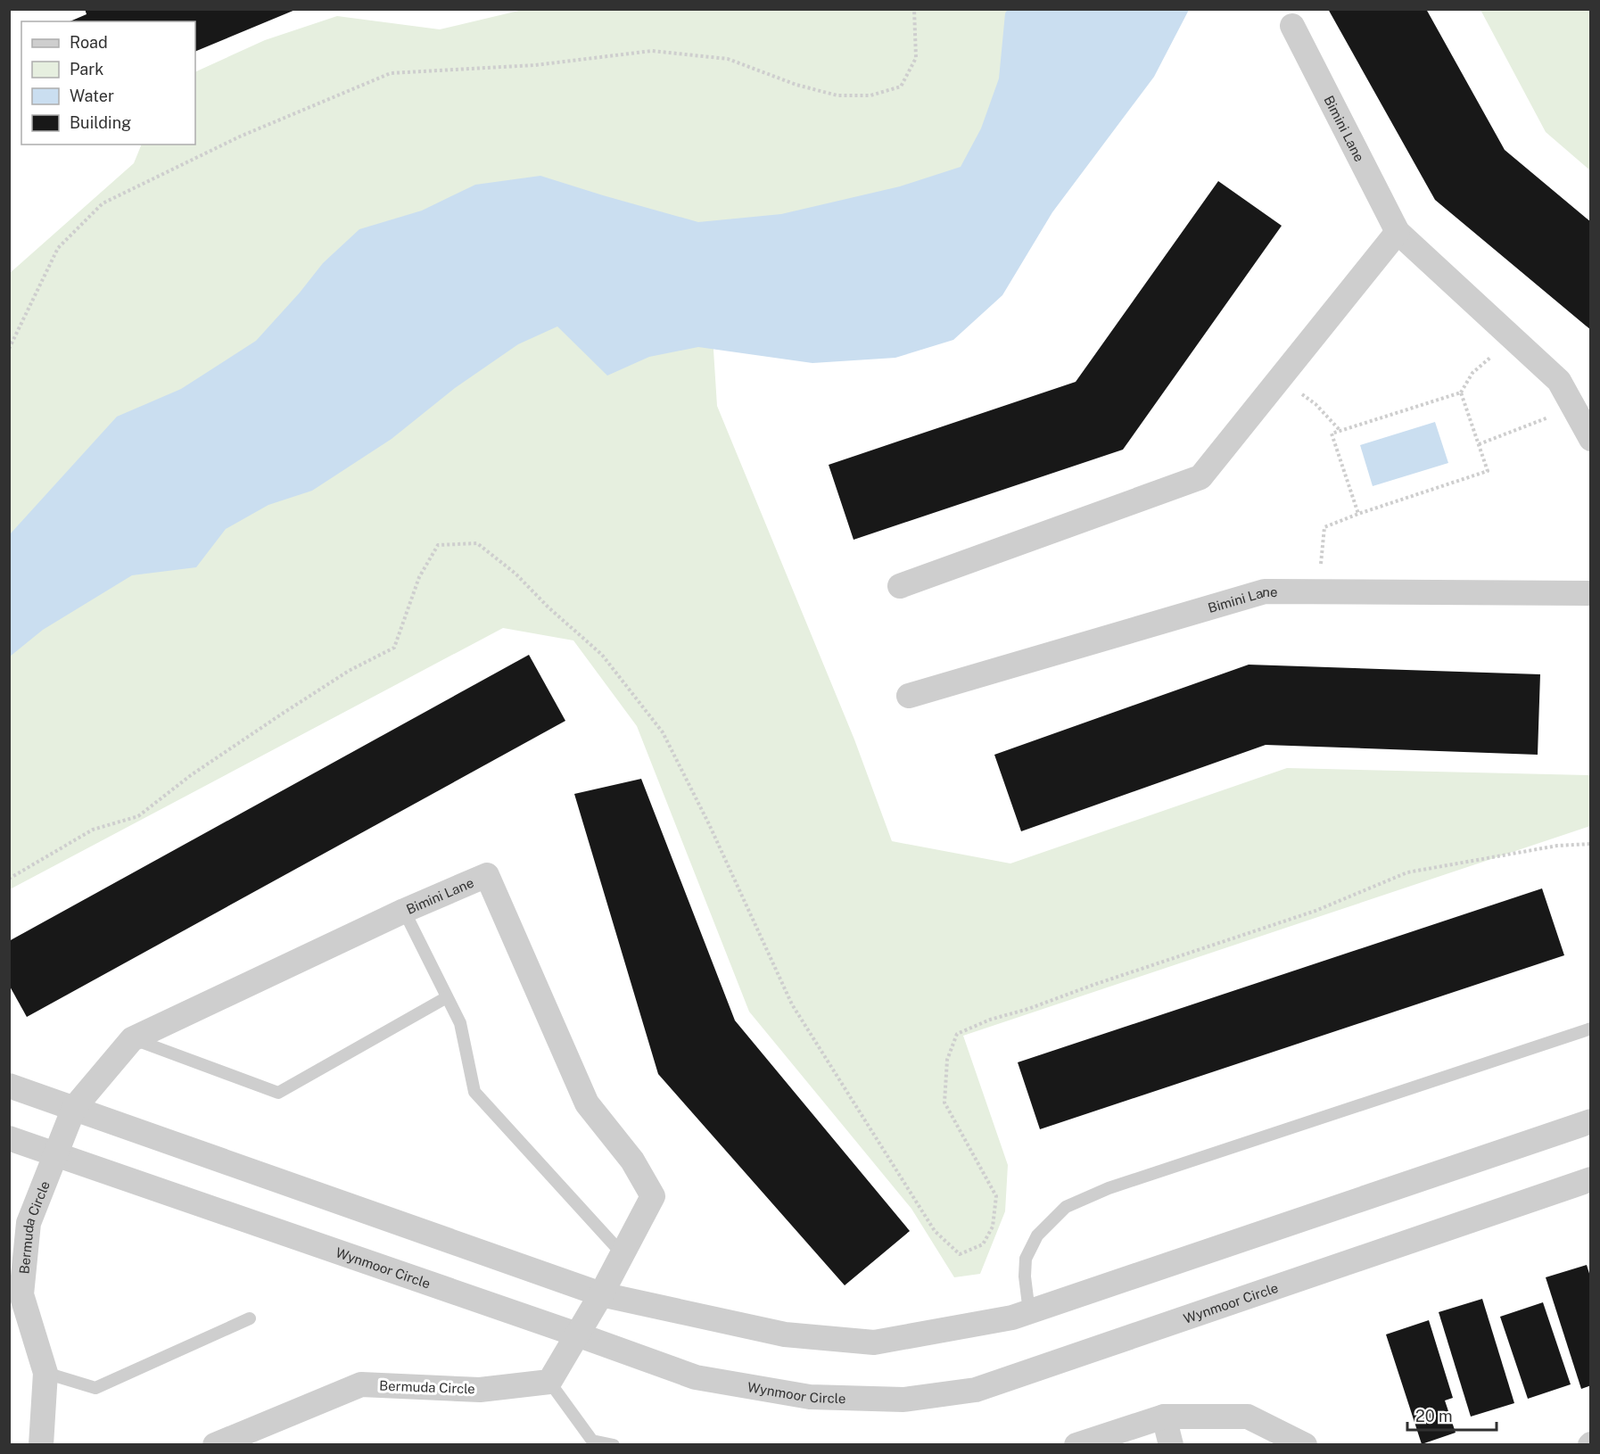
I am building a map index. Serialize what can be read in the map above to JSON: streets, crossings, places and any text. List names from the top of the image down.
{
  "streets": {
    "street": ["Bimini Lane", "Bermuda Circle", "Wynmoor Circle"]
  },
  "crossings": [
    ["Bimini Lane", "Bermuda Circle"],
    ["Bermuda Circle", "Wynmoor Circle"]
  ],
  "legend": [
    "Road",
    "Park",
    "Water",
    "Building"
  ],
  "scale_bar": "20 m"
}
